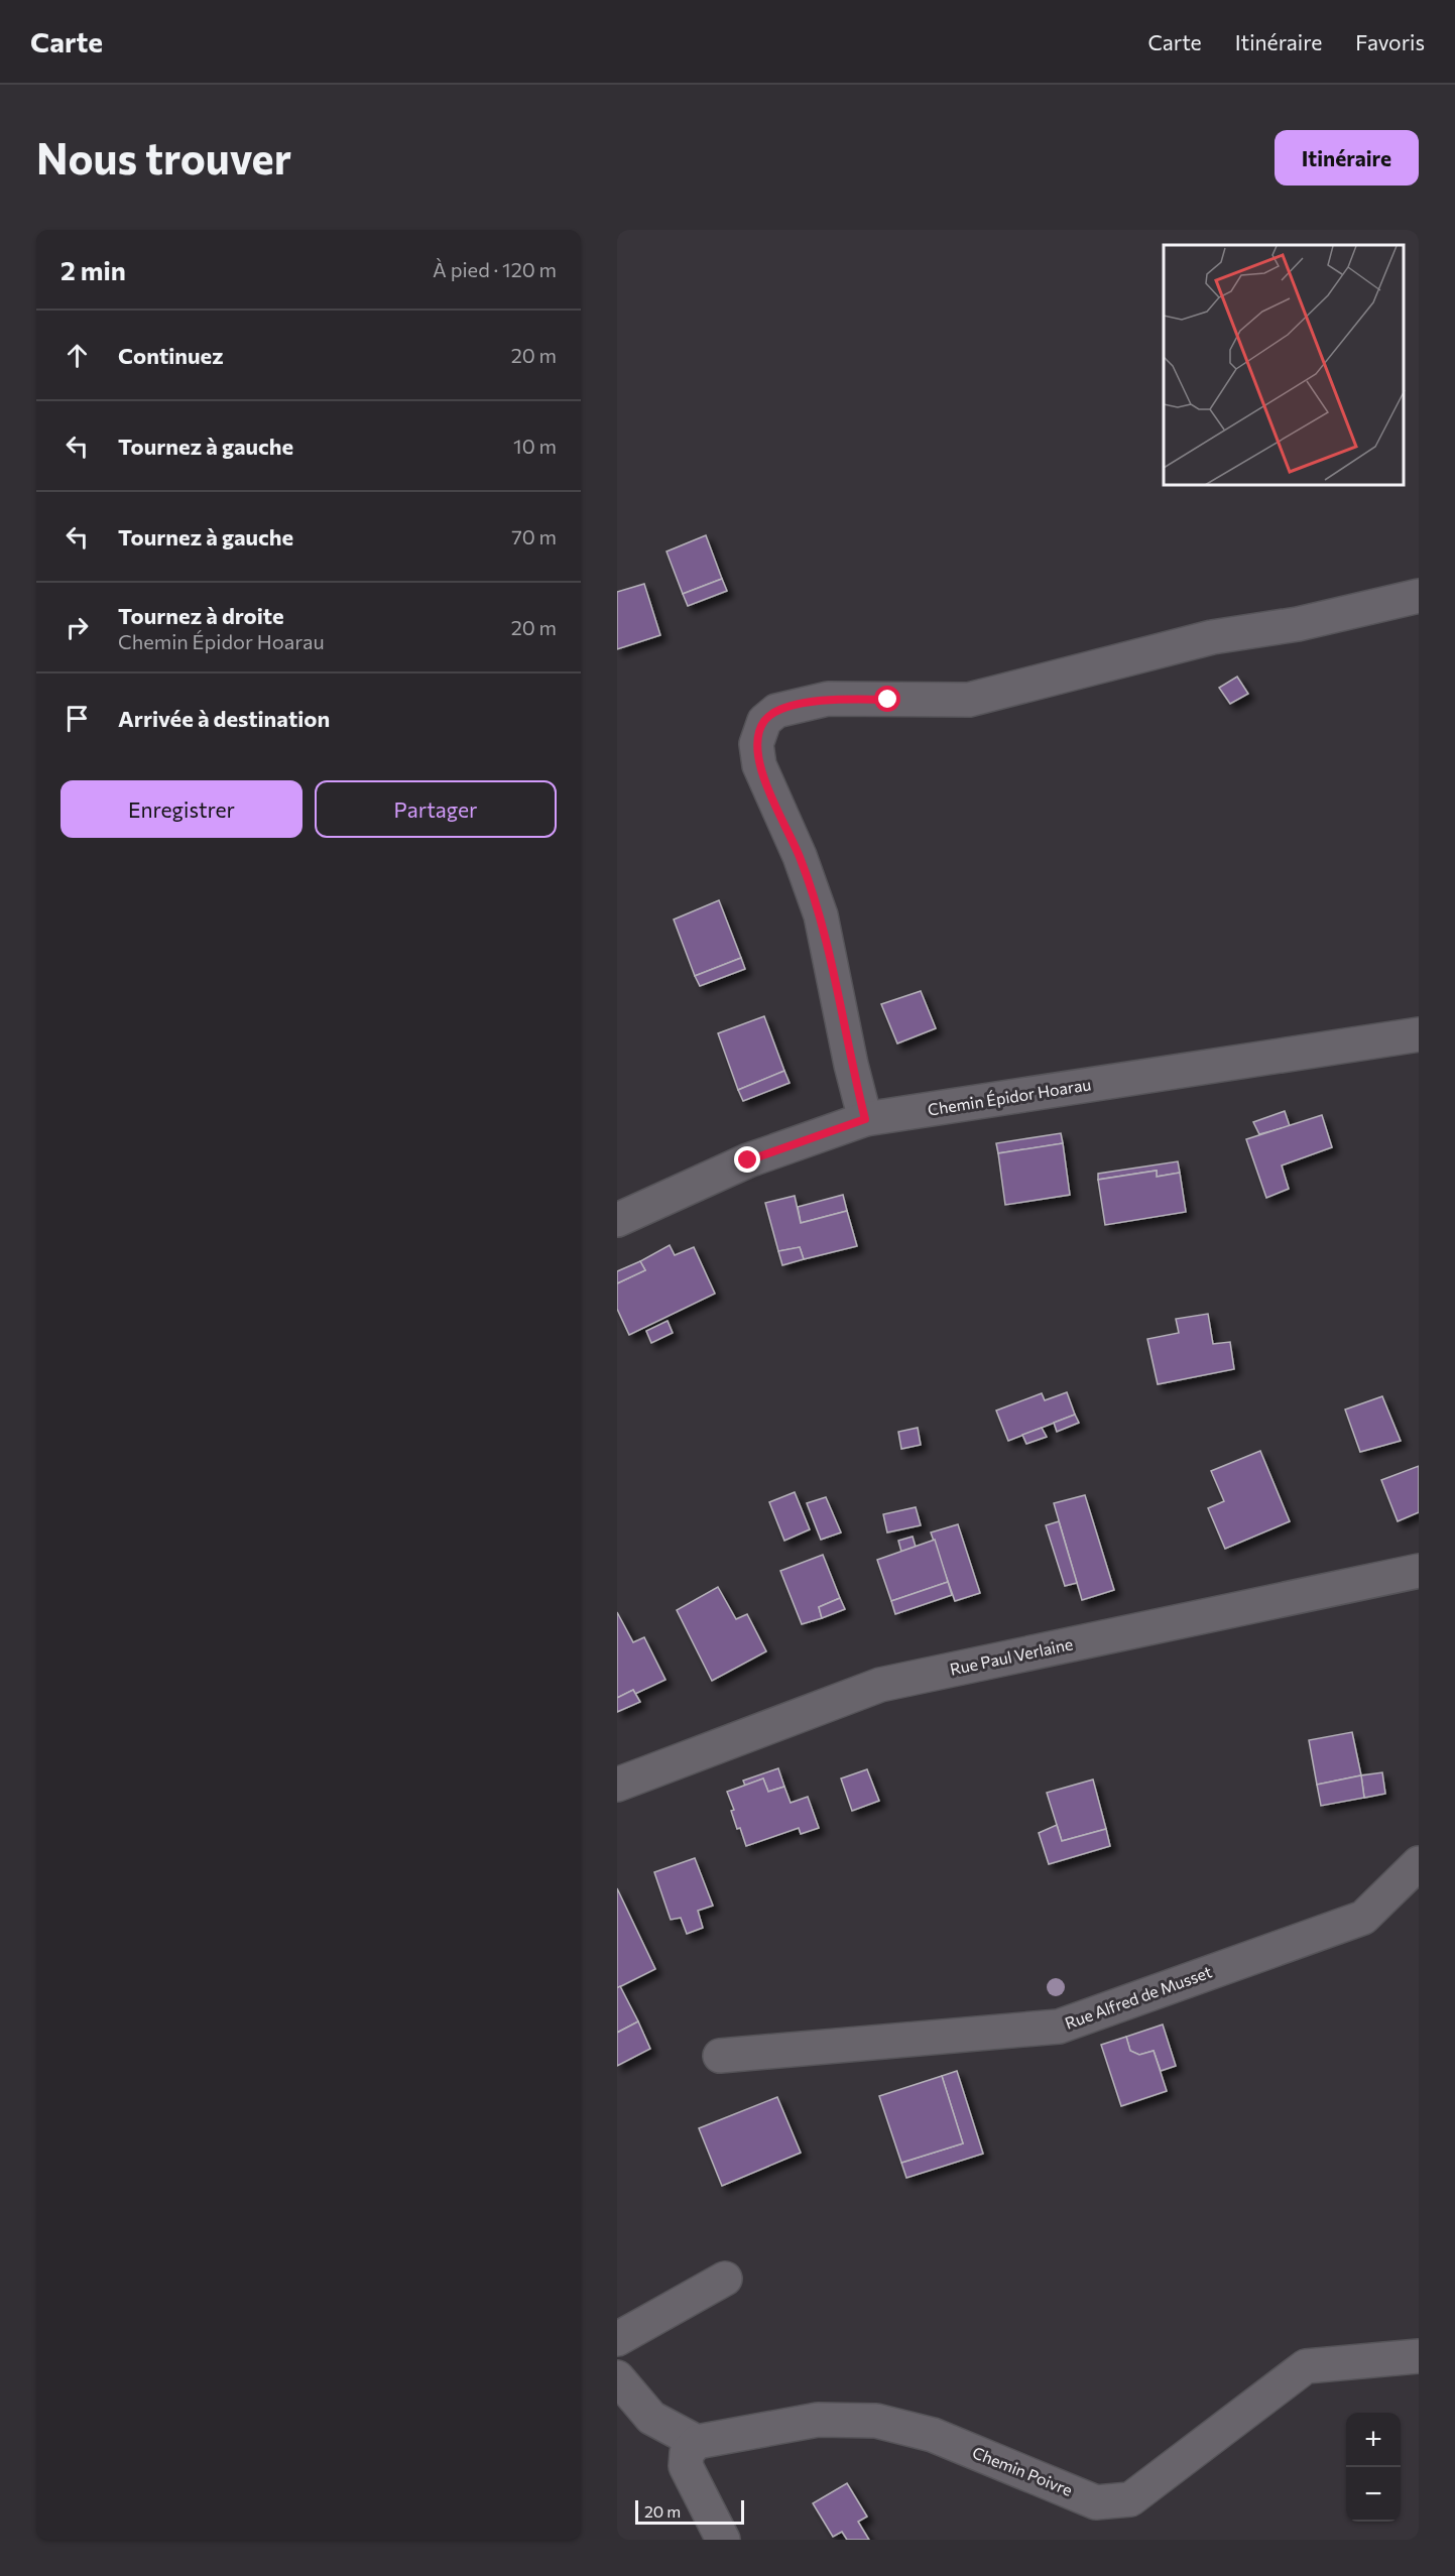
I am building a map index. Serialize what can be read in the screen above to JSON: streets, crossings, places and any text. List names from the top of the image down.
{
  "streets": {
    "street": [
      "Chemin Épidor Hoarau",
      "Rue Paul Verlaine",
      "Rue Alfred de Musset",
      "Chemin Poivre"
    ]
  },
  "scale_bar": "20 m",
  "page": {
    "header": "Carte",
    "nav": ["Carte", "Itinéraire", "Favoris"],
    "buttons": [
      "Itinéraire",
      ["Enregistrer", "Partager"]
    ],
    "title": "Nous trouver",
    "heading": ["2 min", "À pied · 120 m"],
    "list": [
      ["Continuez", "20 m"],
      ["Tournez à gauche", "10 m"],
      ["Tournez à gauche", "70 m"],
      ["Tournez à droite", "Chemin Épidor Hoarau", "20 m"],
      "Arrivée à destination"
    ],
    "map_buttons": ["+", "−"],
    "scale": "20 m"
  }
}
